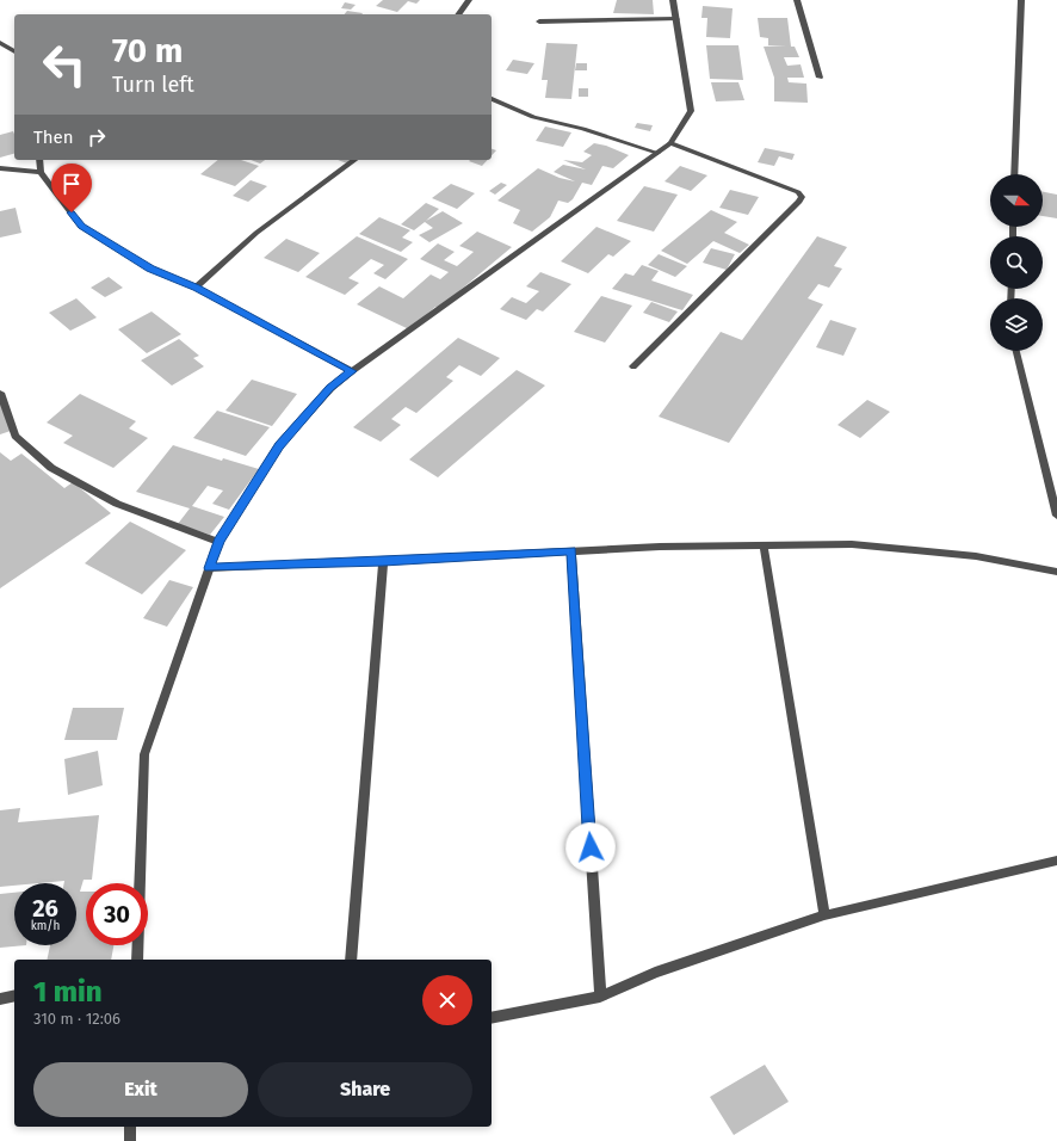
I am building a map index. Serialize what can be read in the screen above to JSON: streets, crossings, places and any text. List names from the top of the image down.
{
  "north": "right",
  "page": {
    "turn": ["70 m", "Turn left"],
    "then": "Then",
    "speed": "26 km/h",
    "limit": "30",
    "heading": ["1 min", "310 m · 12:06"],
    "buttons": ["Exit", "Share"]
  }
}
